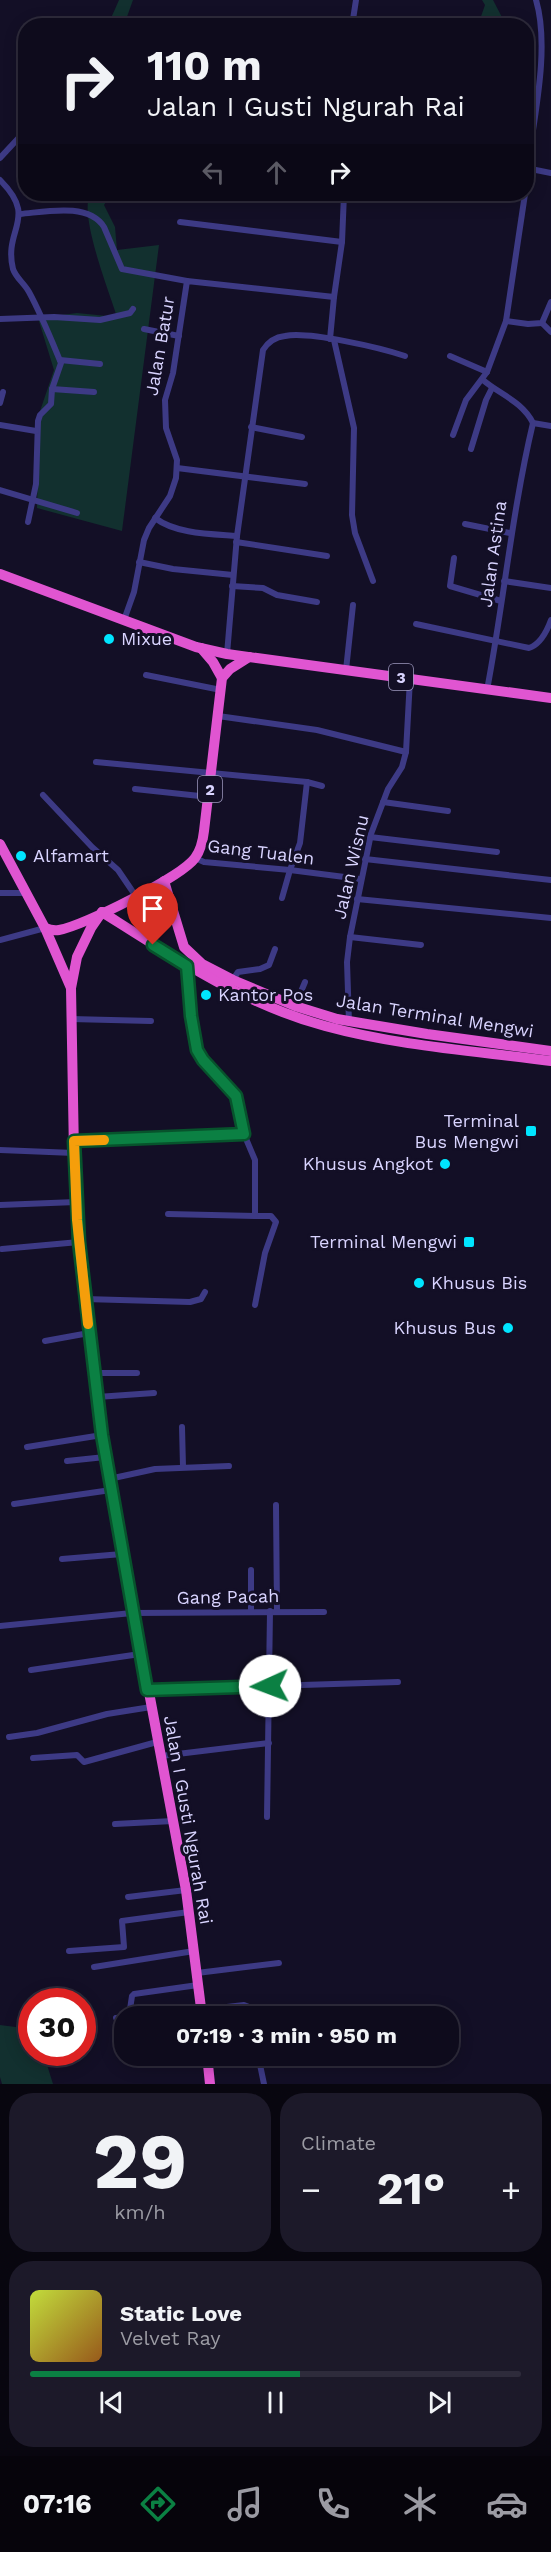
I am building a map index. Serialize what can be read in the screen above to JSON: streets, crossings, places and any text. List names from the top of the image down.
{
  "streets": {
    "highway": [
      "3",
      "2",
      "Jalan Terminal Mengwi",
      "Jalan I Gusti Ngurah Rai"
    ],
    "street": [
      "Jalan Batur",
      "Jalan Astina",
      "Gang Tualen",
      "Jalan Wisnu",
      "Gang Pacah"
    ]
  },
  "crossings": [
    ["Jalan Astina", "3"],
    ["3", "Jalan Wisnu"],
    ["2", "Gang Tualen"],
    ["Gang Tualen", "Jalan Wisnu"],
    ["Jalan Wisnu", "Jalan Terminal Mengwi"],
    ["Gang Pacah", "Jalan I Gusti Ngurah Rai"]
  ],
  "places": {
    "other": [
      "Mixue",
      "Alfamart",
      "Kantor Pos",
      "Khusus Angkot",
      "Khusus Bis",
      "Khusus Bus"
    ],
    "transit": ["Terminal Bus Mengwi", "Terminal Mengwi"]
  },
  "page": {
    "turn": ["110 m", "Jalan I Gusti Ngurah Rai"],
    "limit": "30",
    "trip": "07:19 · 3 min · 950 m",
    "tile": [
      ["29", "km/h"],
      "Climate"
    ],
    "heat": ["−", "21°", "+"],
    "song": ["Static Love", "Velvet Ray"],
    "tabs": "07:16"
  }
}
